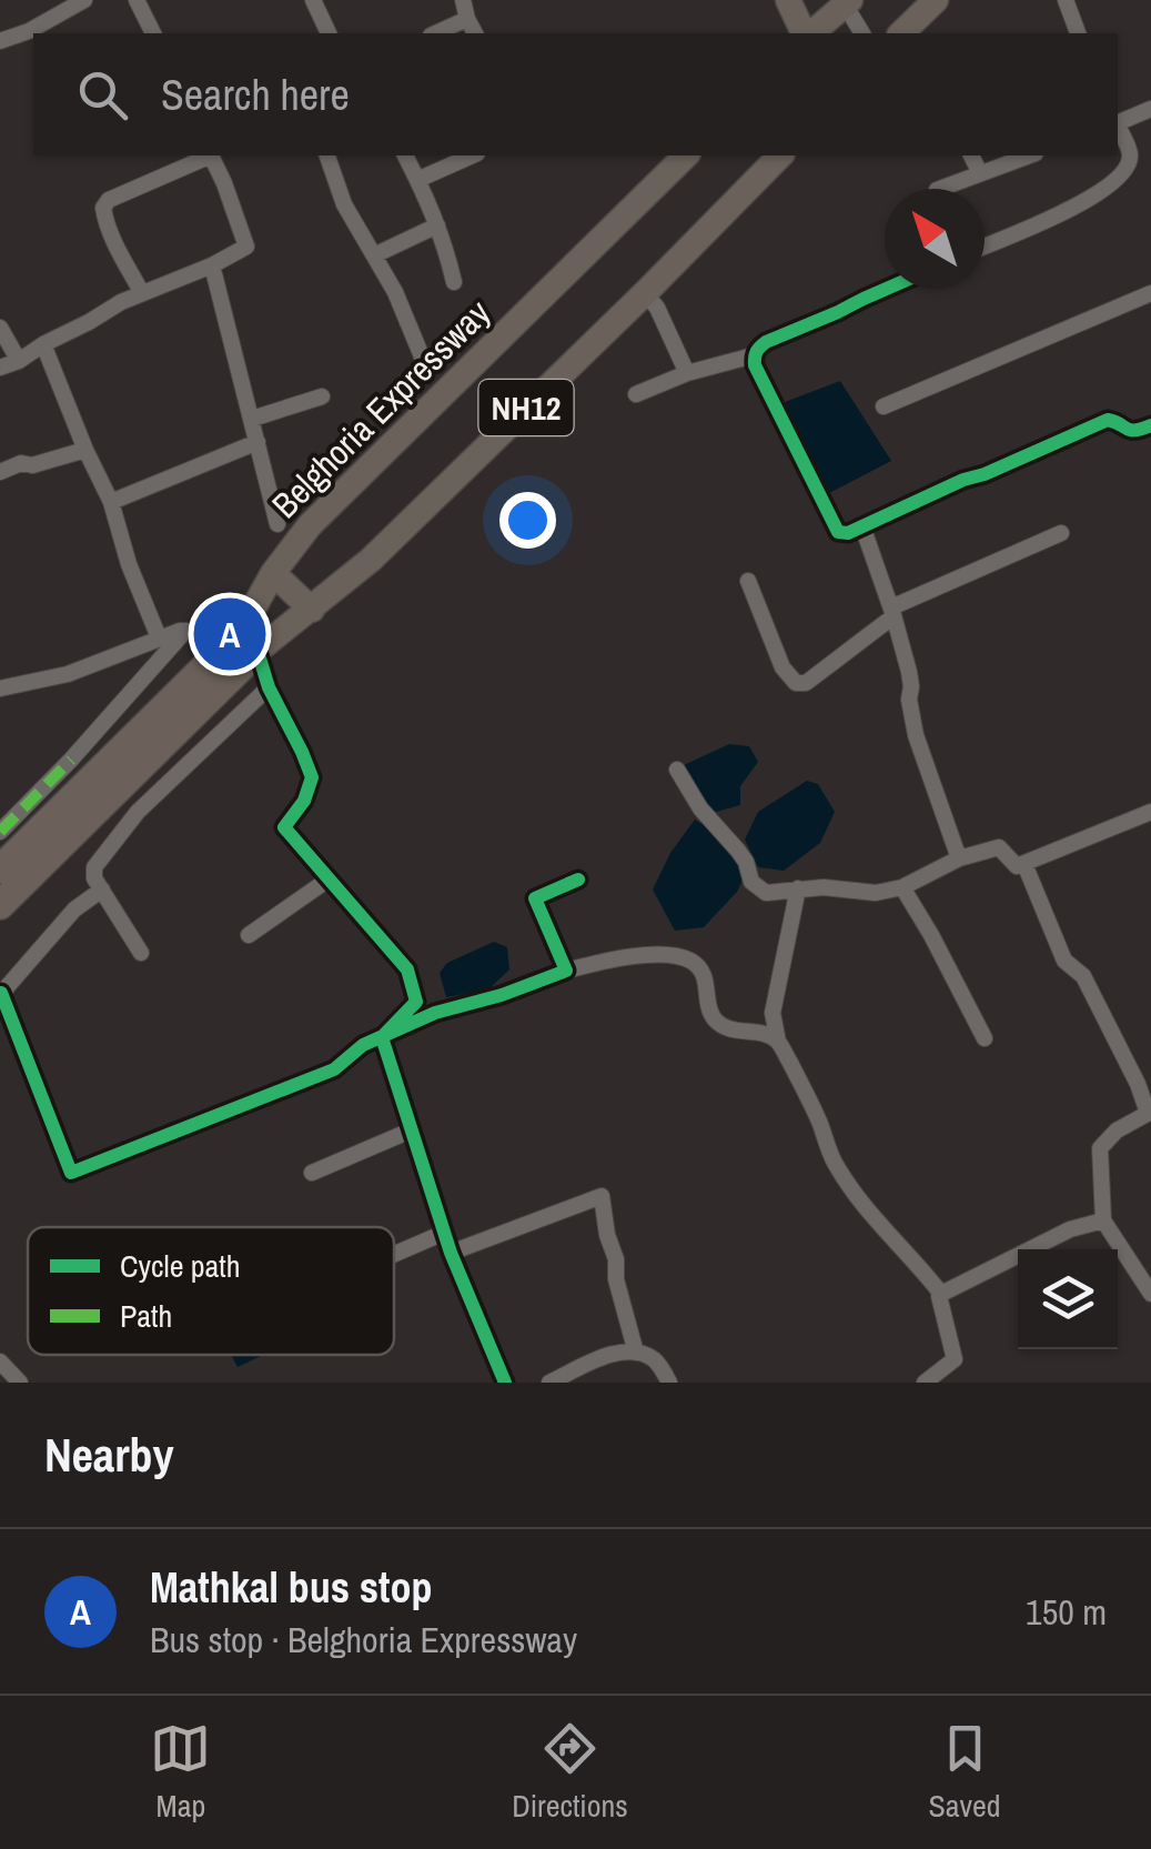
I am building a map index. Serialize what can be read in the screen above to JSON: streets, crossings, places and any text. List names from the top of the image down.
{
  "streets": {
    "highway": ["NH12", "Belghoria Expressway"]
  },
  "legend": ["Cycle path", "Path"],
  "north": "top left",
  "page": {
    "search": "Search here",
    "pins": "A",
    "heading": "Nearby",
    "list": [
      {
        "mark": "A",
        "name": "Mathkal bus stop",
        "note": "Bus stop · Belghoria Expressway",
        "value": "150 m"
      }
    ],
    "nav": ["Map", "Directions", "Saved"]
  }
}
